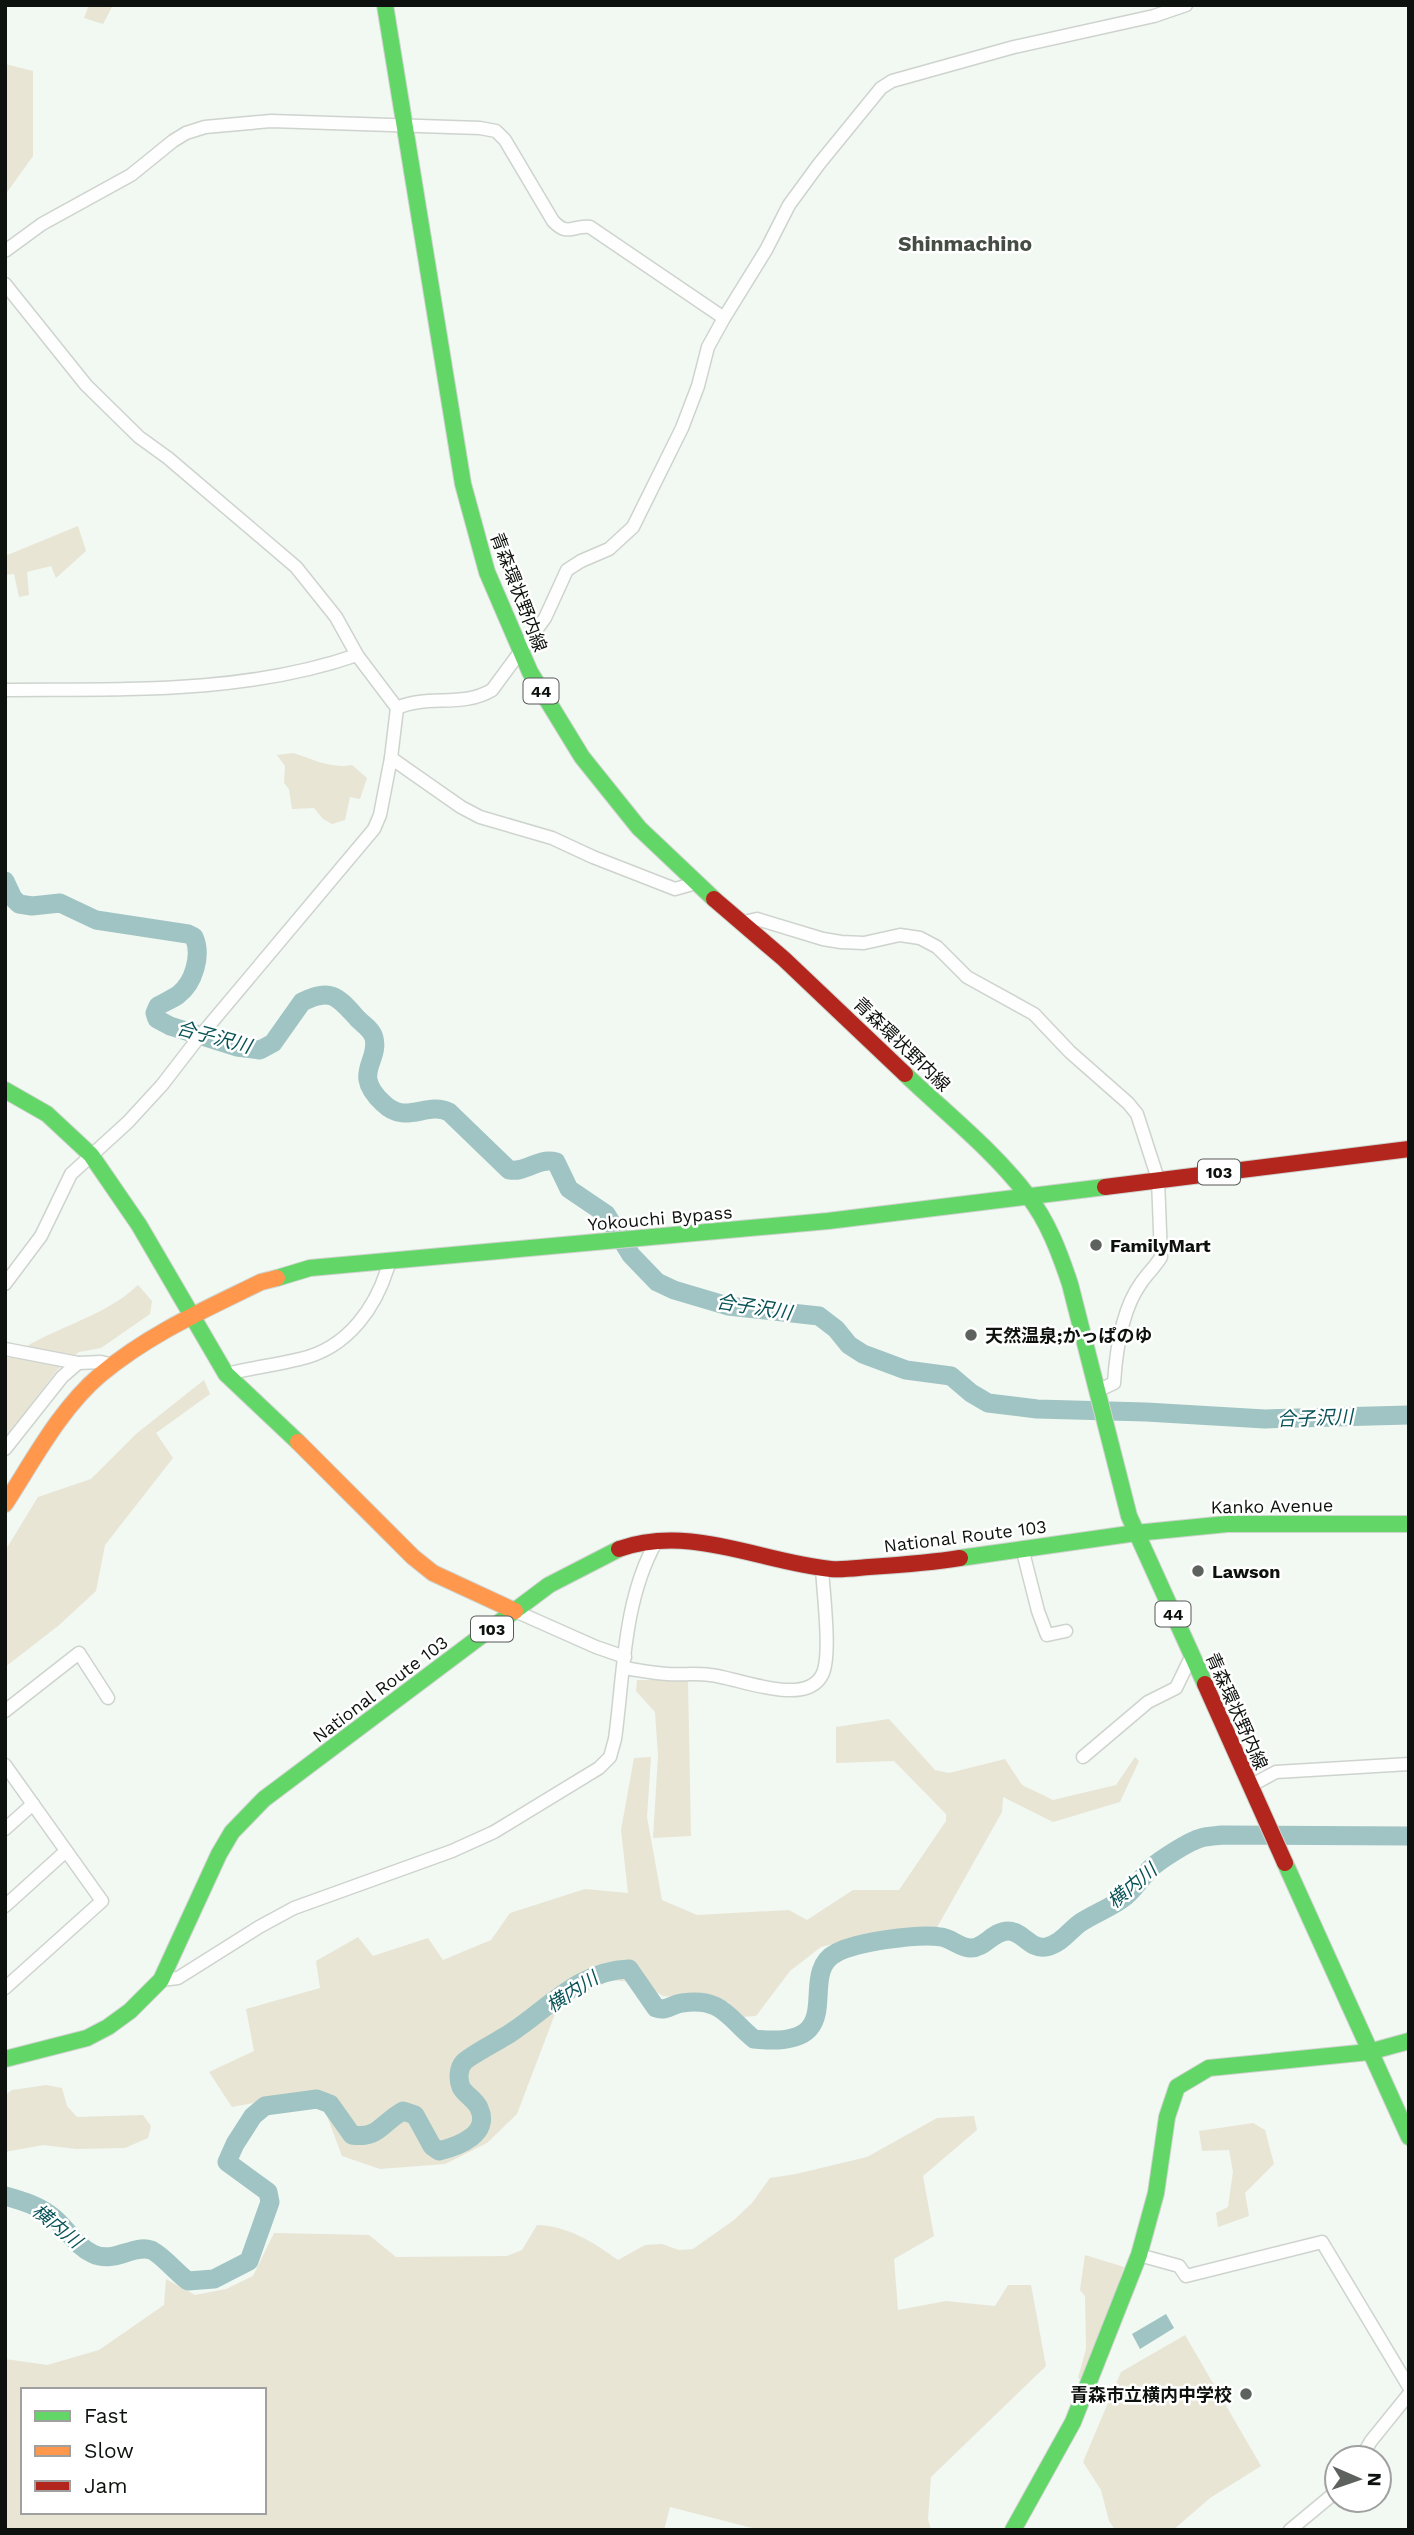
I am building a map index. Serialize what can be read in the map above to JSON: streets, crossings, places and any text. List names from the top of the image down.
{
  "streets": {
    "main road": [
      "青森環状野内線",
      "44",
      "103",
      "Yokouchi Bypass",
      "Kanko Avenue",
      "National Route 103"
    ]
  },
  "crossings": [
    ["青森環状野内線", "Yokouchi Bypass"],
    ["青森環状野内線", "Kanko Avenue"],
    ["青森環状野内線", "National Route 103"],
    ["Kanko Avenue", "National Route 103"]
  ],
  "districts": ["Shinmachino"],
  "water": ["合子沢川", "横内川"],
  "places": [
    "FamilyMart",
    "天然温泉;かっぱのゆ",
    "Lawson",
    "青森市立横内中学校"
  ],
  "legend": ["Fast", "Slow", "Jam"],
  "north": "right"
}
